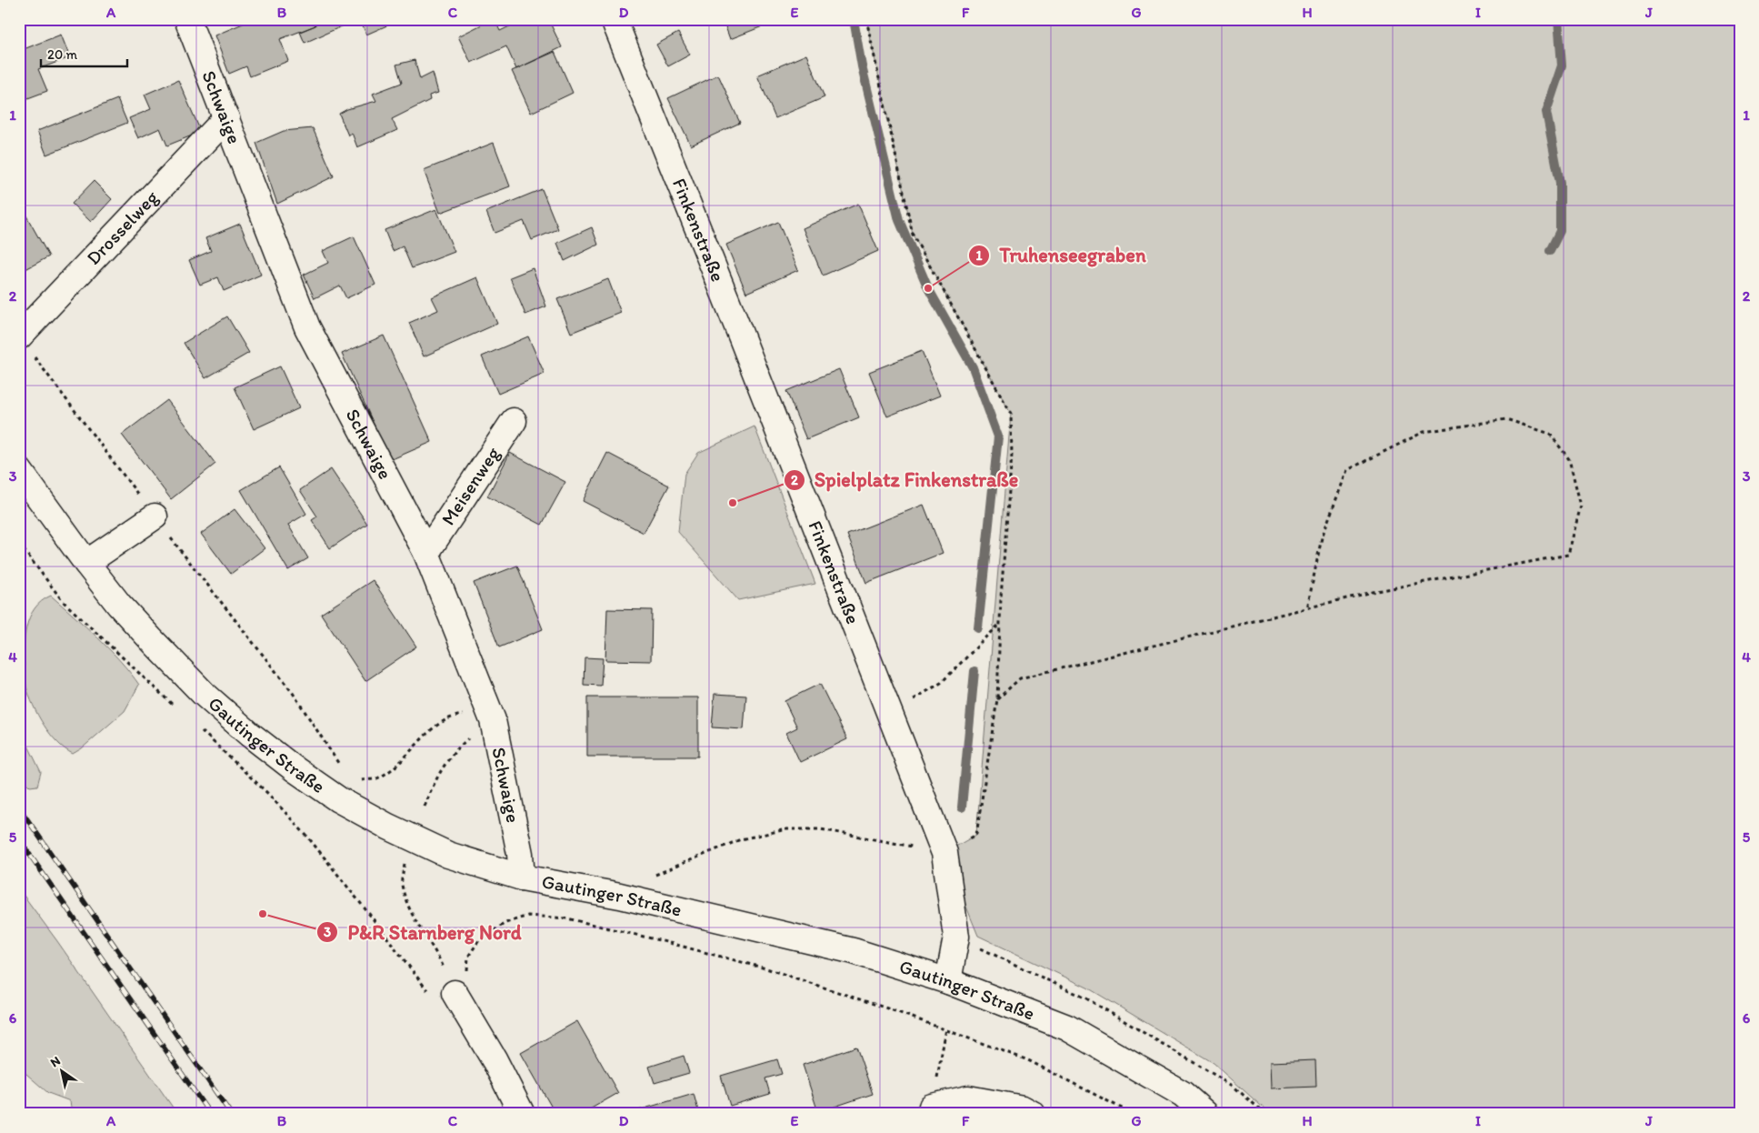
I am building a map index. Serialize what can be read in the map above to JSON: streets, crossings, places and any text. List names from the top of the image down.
{
  "streets": {
    "street": [
      "Schwaige",
      "Drosselweg",
      "Finkenstraße",
      "Meisenweg",
      "Gautinger Straße"
    ]
  },
  "crossings": [
    ["Schwaige", "Drosselweg"],
    ["Schwaige", "Meisenweg"],
    ["Schwaige", "Gautinger Straße"],
    ["Finkenstraße", "Gautinger Straße"]
  ],
  "places": ["Truhenseegraben", "Spielplatz Finkenstraße", "P&R Starnberg Nord"],
  "scale_bar": "20 m",
  "north": "top left",
  "grid": {
    "columns": [
      "A",
      "B",
      "C",
      "D",
      "E",
      "F",
      "G",
      "H",
      "I",
      "J"
    ],
    "rows": [
      "1",
      "2",
      "3",
      "4",
      "5",
      "6"
    ]
  }
}
